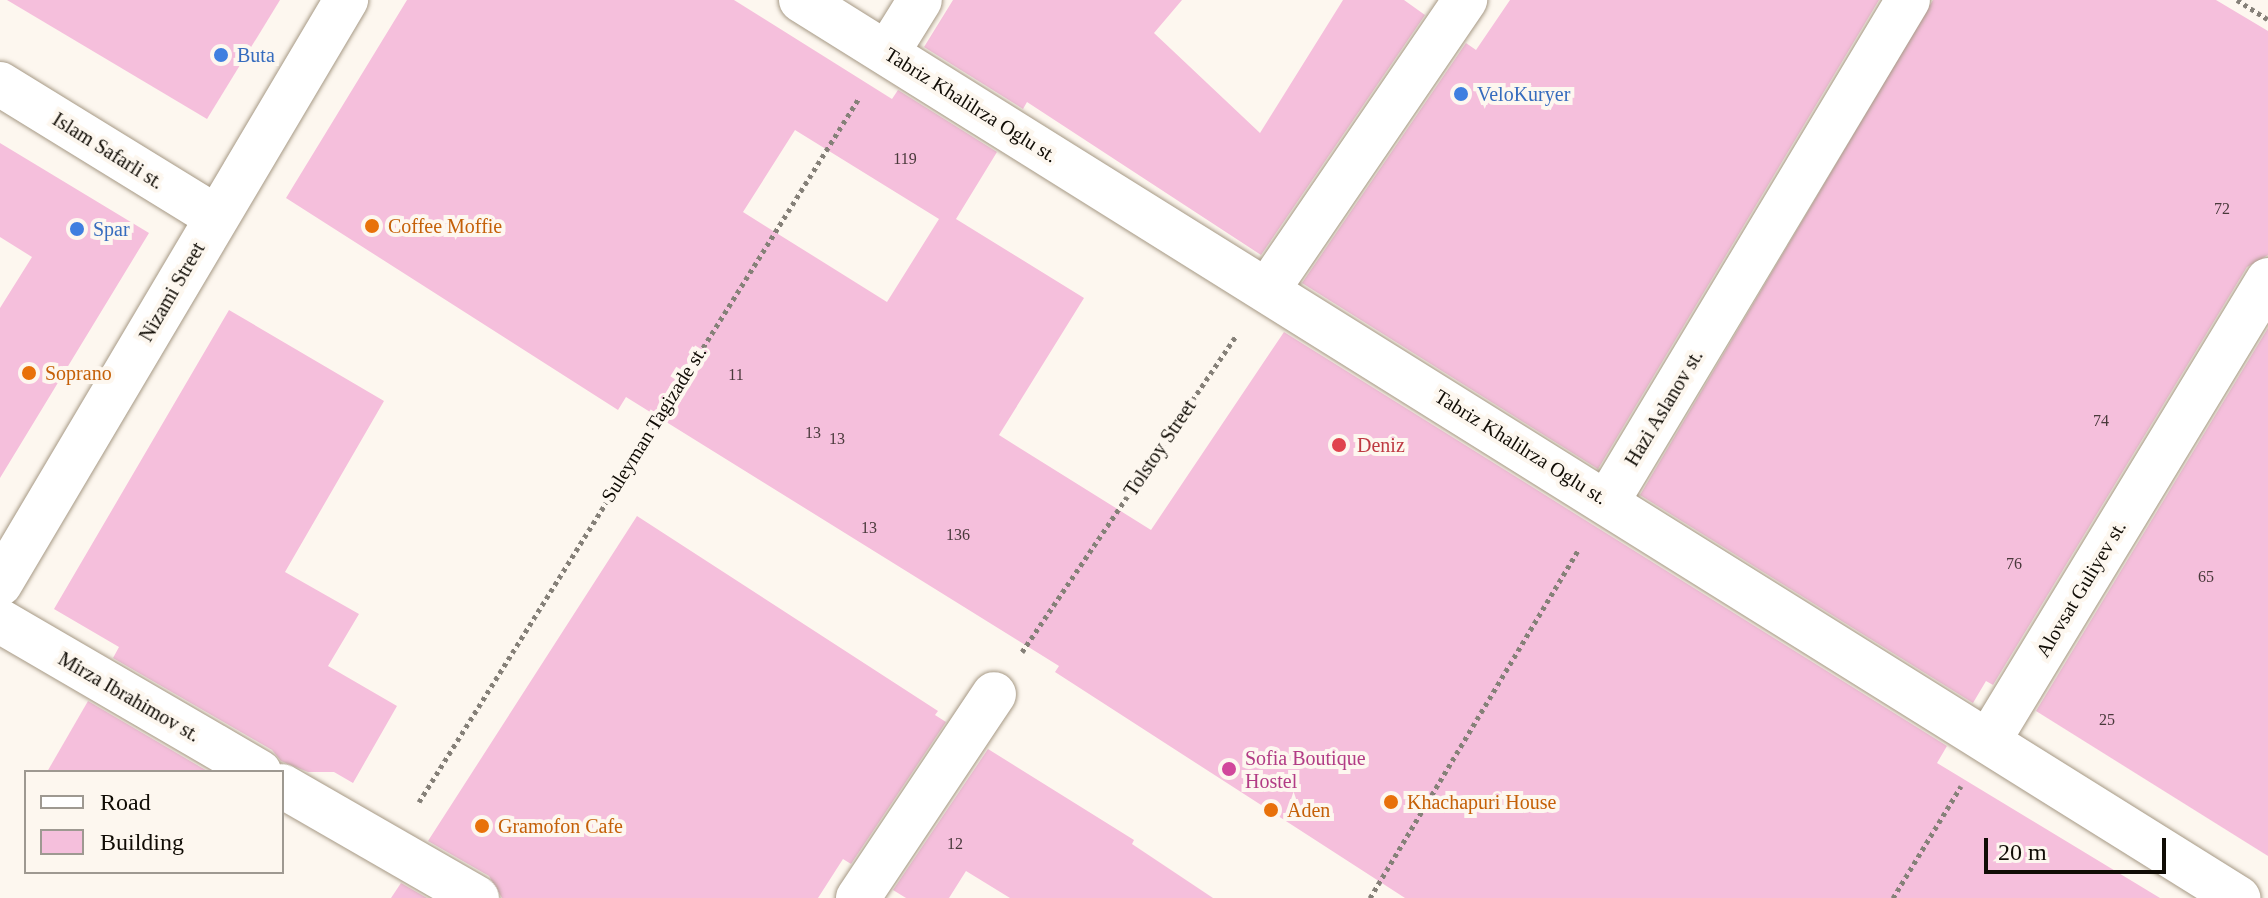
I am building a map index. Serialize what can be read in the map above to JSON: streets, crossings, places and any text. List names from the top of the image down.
{
  "streets": {
    "street": [
      "Tabriz Khalilrza Oglu st.",
      "Islam Safarli st.",
      "Nizami Street",
      "Hazi Aslanov st.",
      "Alovsat Guliyev st.",
      "Mirza Ibrahimov st."
    ],
    "path": ["Suleyman Tagizade st.", "Tolstoy Street"]
  },
  "crossings": [
    ["Tabriz Khalilrza Oglu st.", "Hazi Aslanov st."],
    ["Tabriz Khalilrza Oglu st.", "Alovsat Guliyev st."],
    ["Islam Safarli st.", "Nizami Street"]
  ],
  "places": [
    "Buta",
    "VeloKuryer",
    "Coffee Moffie",
    "Spar",
    "Soprano",
    "Deniz",
    "Sofia Boutique Hostel",
    "Khachapuri House",
    "Aden",
    "Gramofon Cafe"
  ],
  "house_numbers": [
    "119",
    "72",
    "11",
    "74",
    "13",
    "13",
    "13",
    "136",
    "76",
    "65",
    "25",
    "12"
  ],
  "legend": ["Road", "Building"],
  "scale_bar": "20 m"
}
